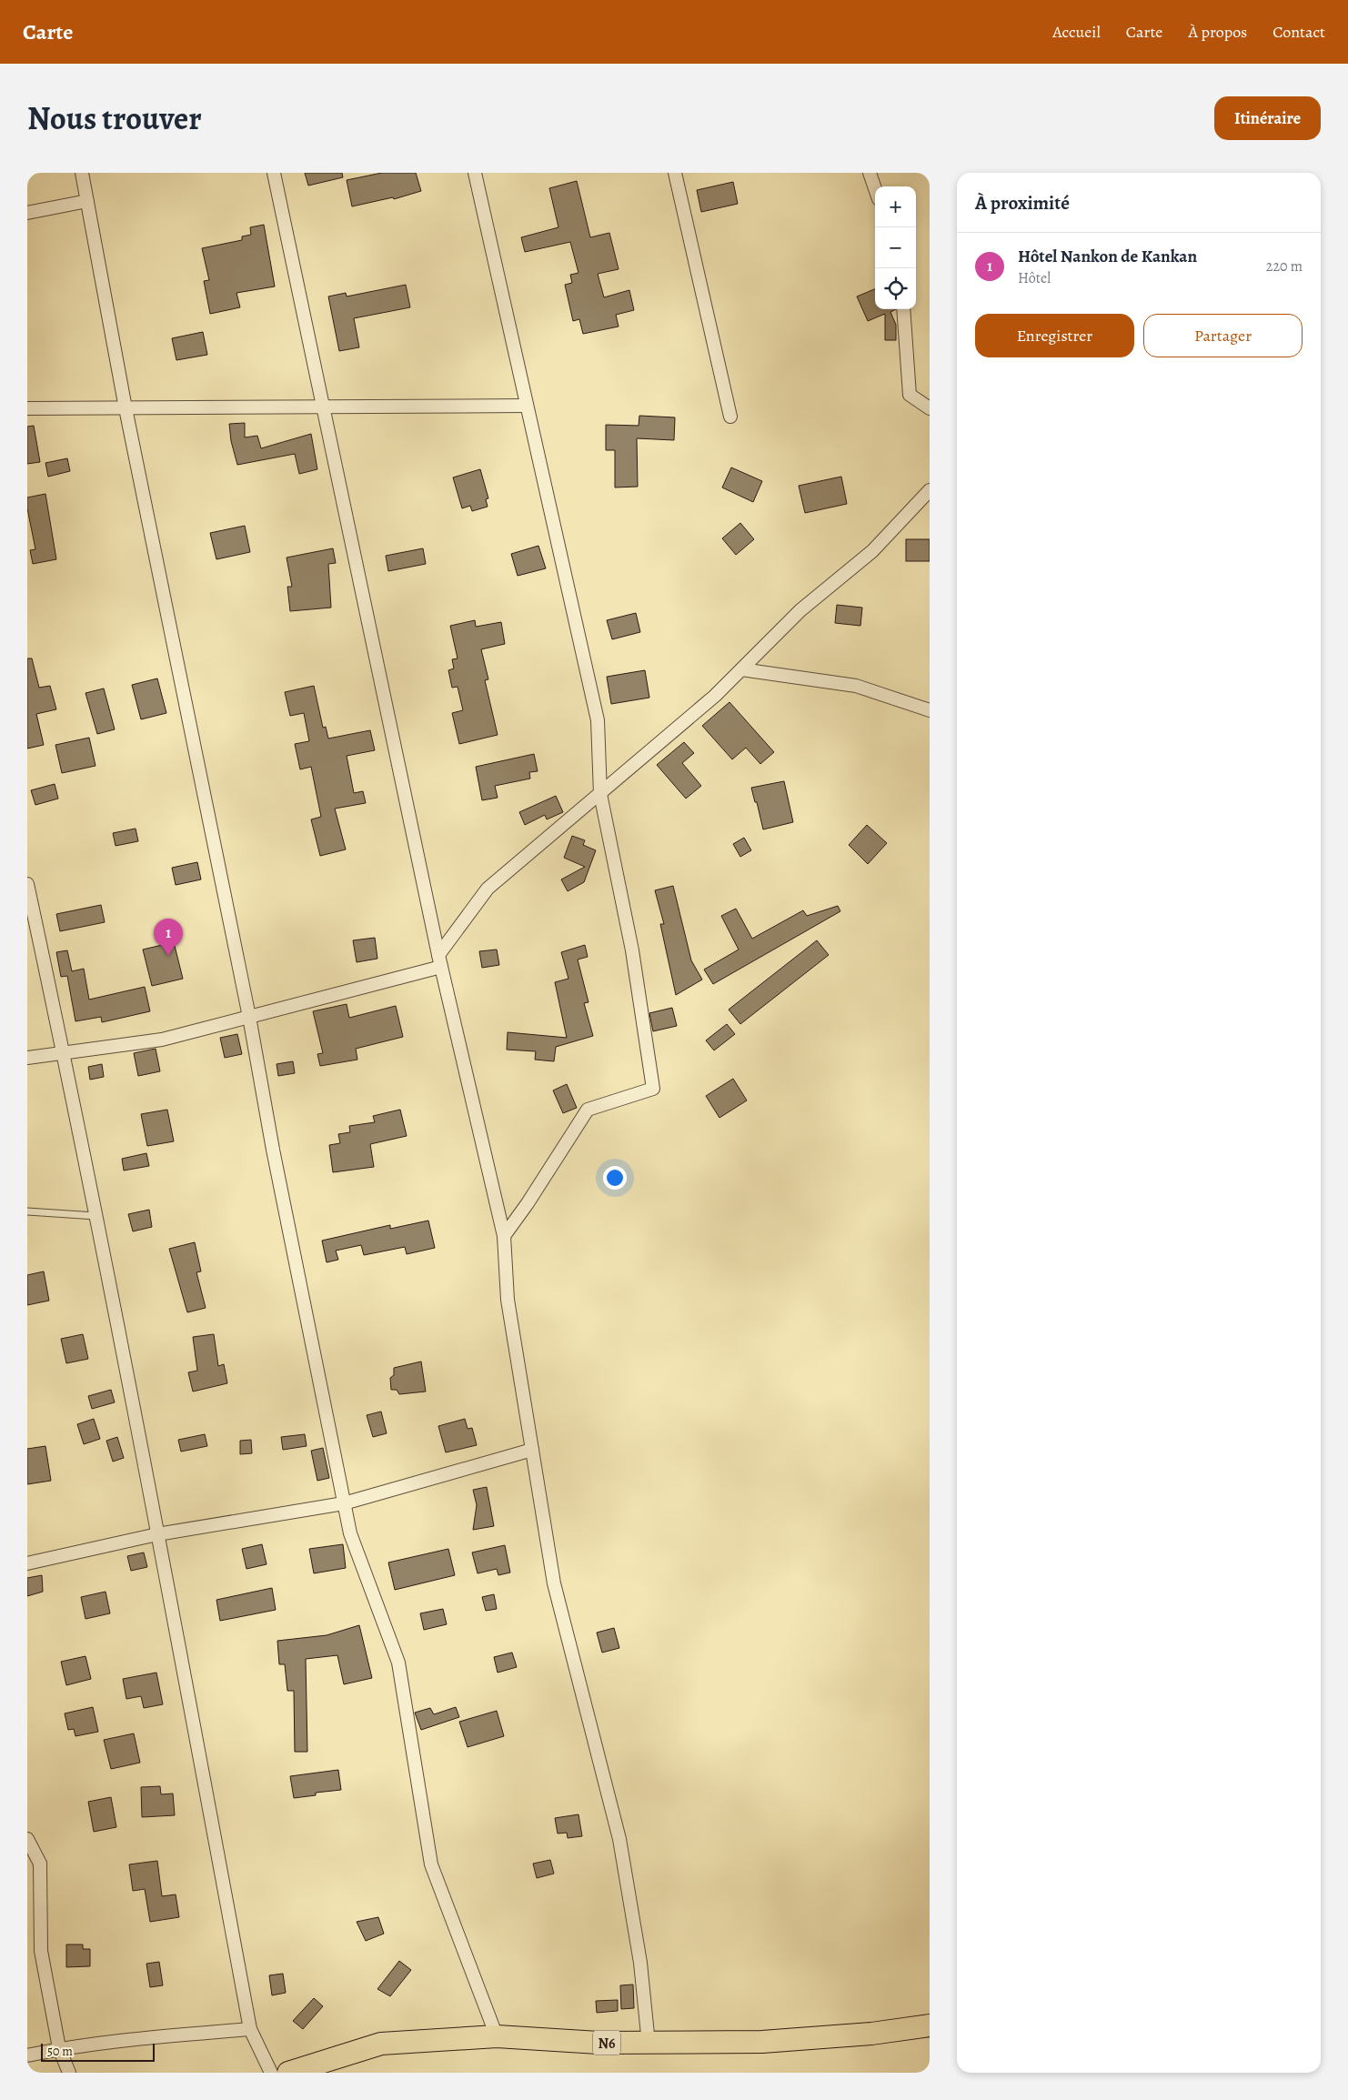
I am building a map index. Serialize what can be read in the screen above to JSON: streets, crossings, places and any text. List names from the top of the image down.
{
  "streets": {
    "highway": ["N6"]
  },
  "scale_bar": "50 m",
  "page": {
    "header": "Carte",
    "nav": [
      "Accueil",
      "Carte",
      "À propos",
      "Contact"
    ],
    "title": "Nous trouver",
    "buttons": [
      "Itinéraire",
      ["Enregistrer", "Partager"]
    ],
    "heading": "À proximité",
    "map_buttons": ["+", "−"],
    "list": [
      {
        "mark": "1",
        "name": "Hôtel Nankon de Kankan",
        "note": "Hôtel",
        "value": "220 m"
      }
    ],
    "pins": "1",
    "scale": "50 m"
  }
}
